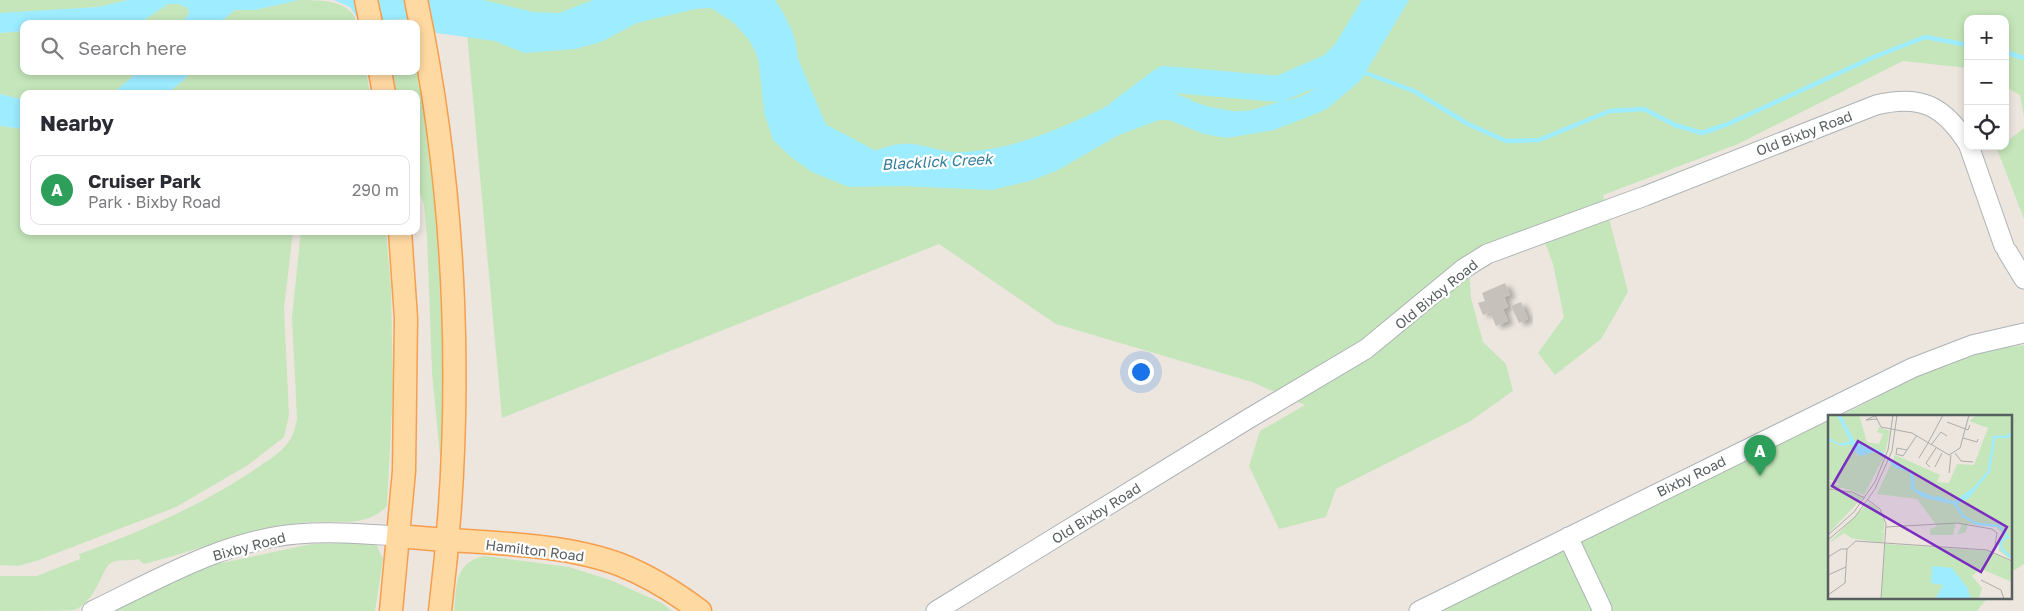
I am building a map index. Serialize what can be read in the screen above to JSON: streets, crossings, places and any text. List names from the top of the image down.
{
  "streets": {
    "main road": ["Bixby Road", "Hamilton Road"],
    "street": ["Old Bixby Road"]
  },
  "crossings": [
    ["Bixby Road", "Hamilton Road"]
  ],
  "water": ["Blacklick Creek"],
  "page": {
    "map_buttons": ["+", "−"],
    "search": "Search here",
    "heading": "Nearby",
    "list": [
      {
        "mark": "A",
        "name": "Cruiser Park",
        "note": "Park · Bixby Road",
        "value": "290 m"
      }
    ],
    "pins": "A"
  }
}
